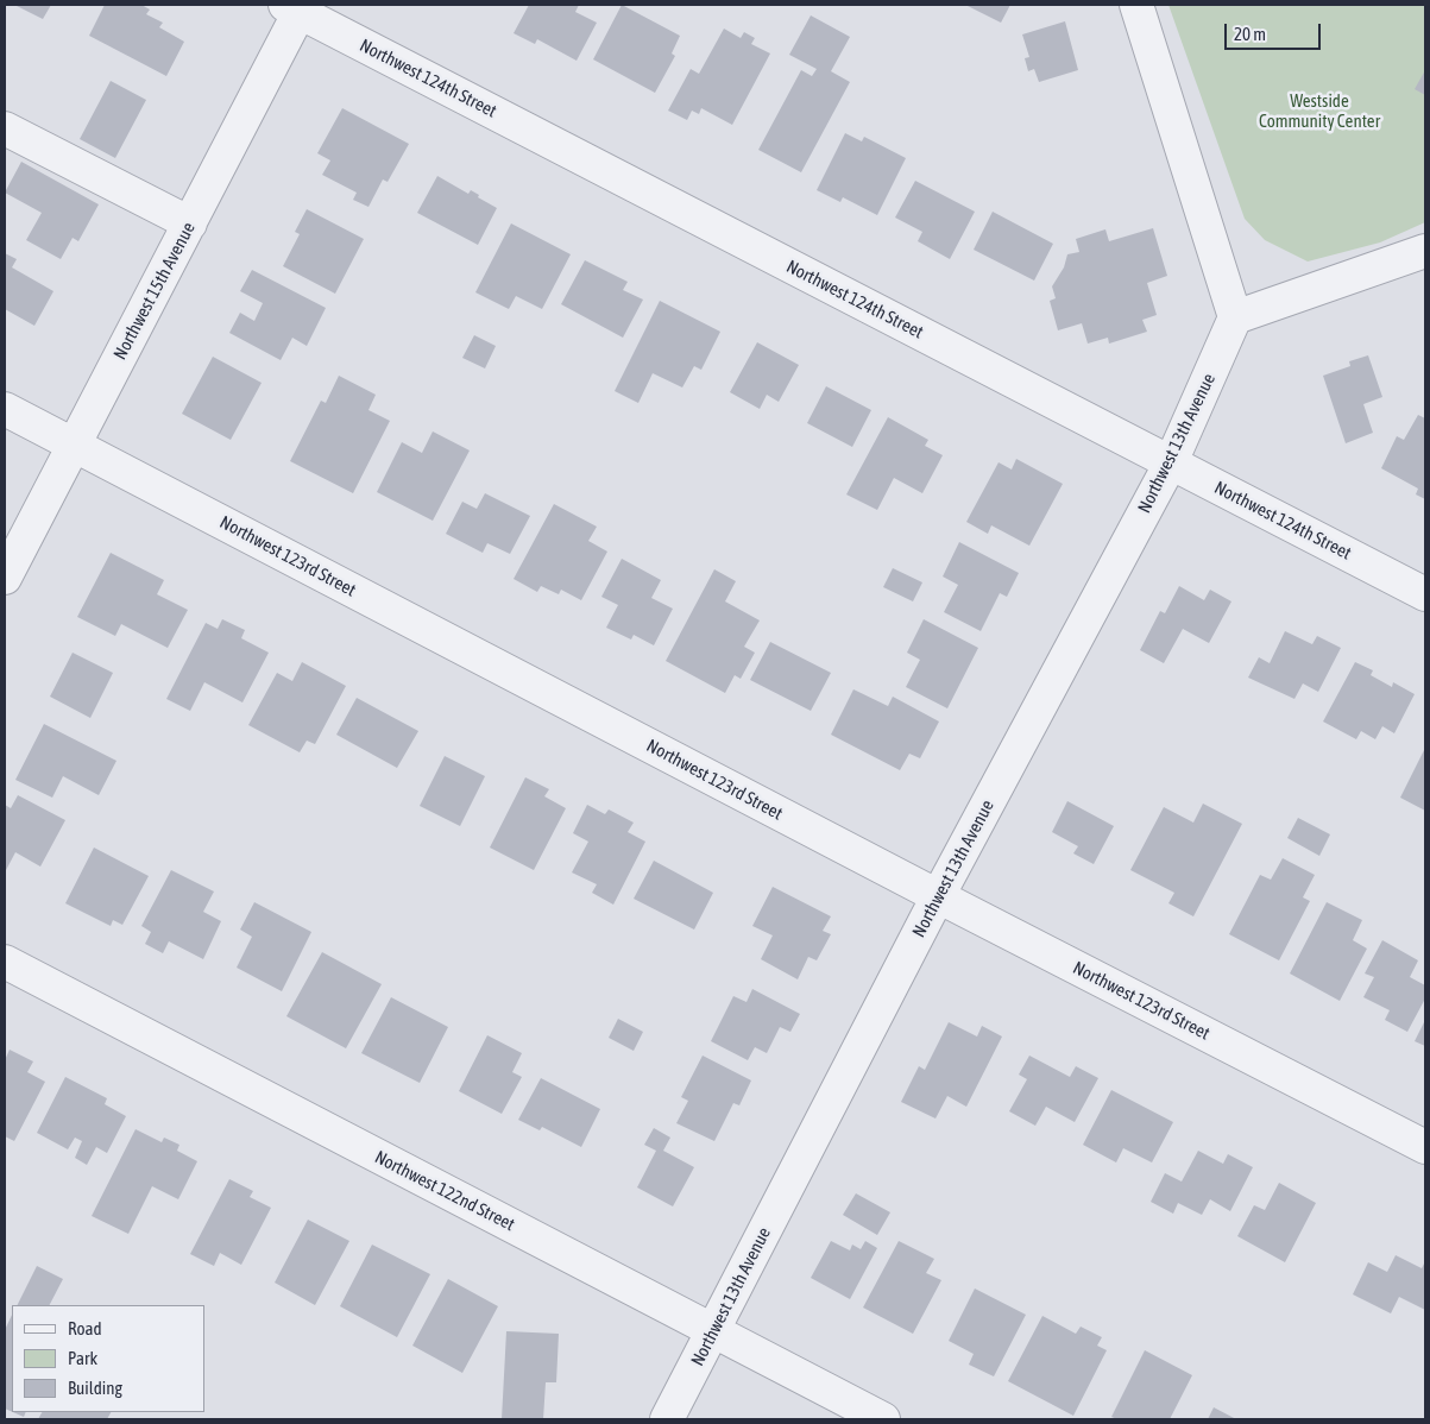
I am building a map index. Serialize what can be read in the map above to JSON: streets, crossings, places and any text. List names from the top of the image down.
{
  "streets": {
    "street": [
      "Northwest 124th Street",
      "Northwest 15th Avenue",
      "Northwest 13th Avenue",
      "Northwest 123rd Street",
      "Northwest 122nd Street"
    ]
  },
  "crossings": [
    ["Northwest 124th Street", "Northwest 15th Avenue"],
    ["Northwest 124th Street", "Northwest 13th Avenue"],
    ["Northwest 15th Avenue", "Northwest 123rd Street"],
    ["Northwest 13th Avenue", "Northwest 123rd Street"],
    ["Northwest 13th Avenue", "Northwest 122nd Street"]
  ],
  "parks": ["Westside Community Center"],
  "legend": ["Road", "Park", "Building"],
  "scale_bar": "20 m"
}
